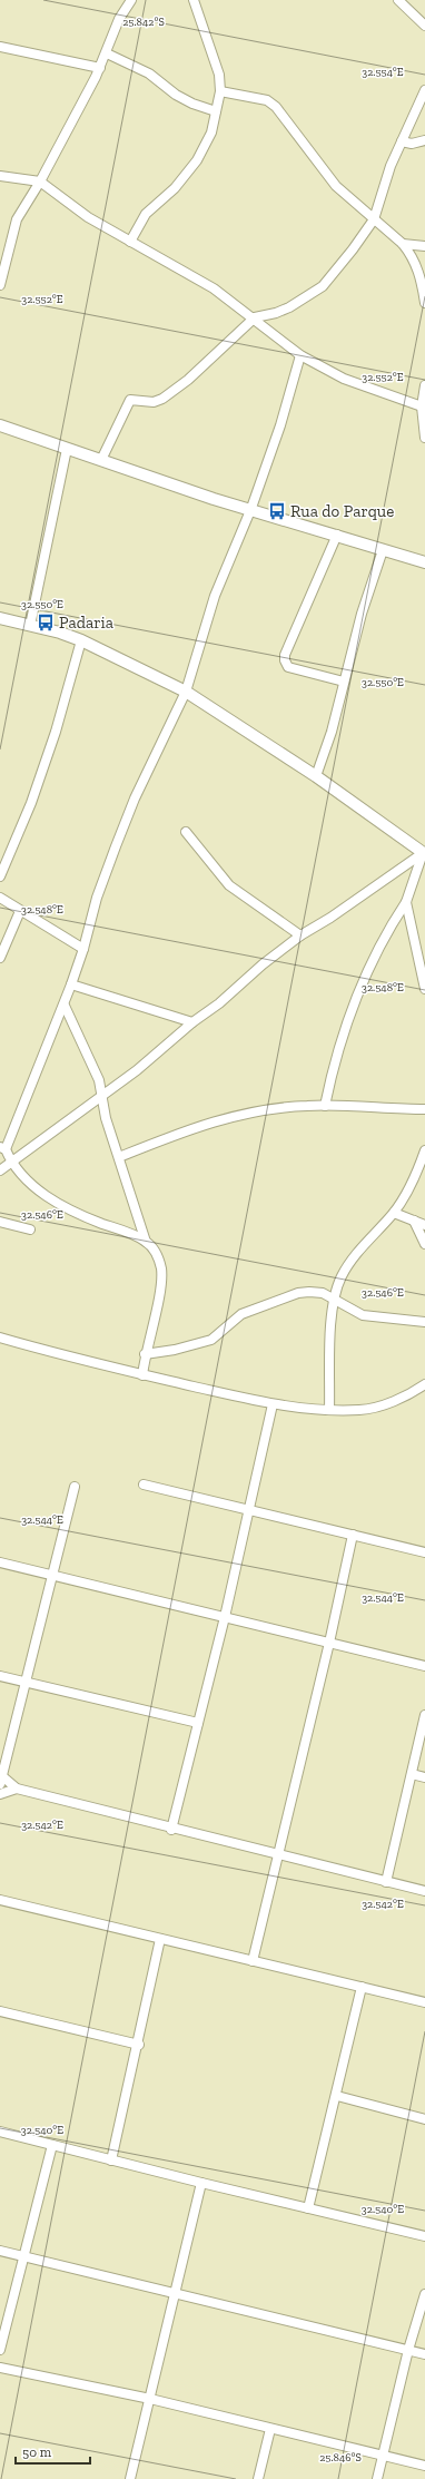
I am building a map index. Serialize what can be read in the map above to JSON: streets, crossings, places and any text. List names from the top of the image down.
{
  "places": {
    "bus stop": ["Rua do Parque", "Padaria"]
  },
  "scale_bar": "50 m",
  "coordinates": [
    "25.842°S",
    "32.554°E",
    "32.552°E",
    "32.550°E",
    "32.548°E",
    "32.546°E",
    "32.544°E",
    "32.542°E",
    "32.540°E",
    "25.846°S"
  ]
}
